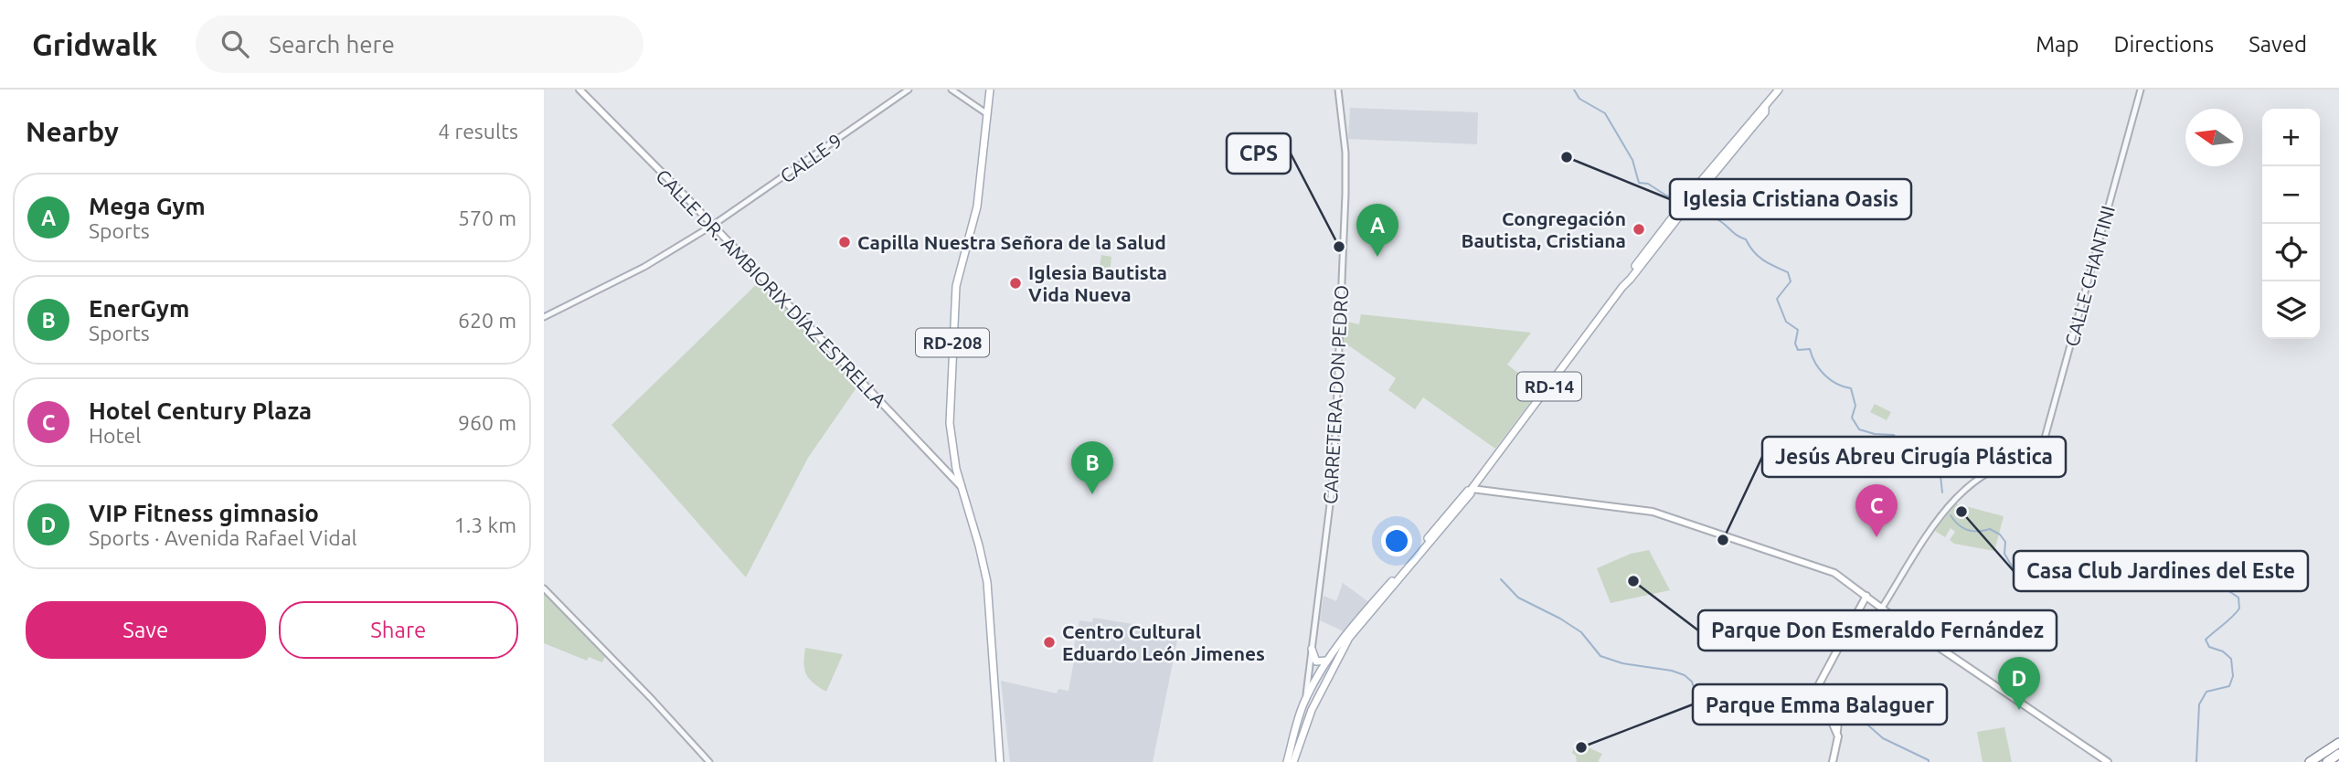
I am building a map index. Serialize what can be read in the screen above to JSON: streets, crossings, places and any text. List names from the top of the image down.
{
  "streets": {
    "main road": ["CALLE DR. AMBIORIX DÍAZ ESTRELLA", "RD-208", "RD-14"],
    "street": ["CALLE 9", "CALLE CHANTINI", "CARRETERA DON PEDRO"]
  },
  "crossings": [
    ["CALLE 9", "CALLE DR. AMBIORIX DÍAZ ESTRELLA"],
    ["CALLE DR. AMBIORIX DÍAZ ESTRELLA", "RD-208"],
    ["RD-14", "CARRETERA DON PEDRO"]
  ],
  "places": [
    "Iglesia Cristiana Oasis",
    "Congregación Bautista, Cristiana",
    "Capilla Nuestra Señora de la Salud",
    "CPS",
    "Iglesia Bautista Vida Nueva",
    "Casa Club Jardines del Este",
    "Jesús Abreu Cirugía Plástica",
    "Parque Don Esmeraldo Fernández",
    "Centro Cultural Eduardo León Jimenes",
    "Parque Emma Balaguer"
  ],
  "north": "left",
  "page": {
    "header": "Gridwalk",
    "search": "Search here",
    "nav": ["Map", "Directions", "Saved"],
    "heading": ["Nearby", "4 results"],
    "map_buttons": ["+", "−"],
    "list": [
      {
        "mark": "A",
        "name": "Mega Gym",
        "note": "Sports",
        "value": "570 m"
      },
      {
        "mark": "B",
        "name": "EnerGym",
        "note": "Sports",
        "value": "620 m"
      },
      {
        "mark": "C",
        "name": "Hotel Century Plaza",
        "note": "Hotel",
        "value": "960 m"
      },
      {
        "mark": "D",
        "name": "VIP Fitness gimnasio",
        "note": "Sports · Avenida Rafael Vidal",
        "value": "1.3 km"
      }
    ],
    "pins": [
      "A",
      "B",
      "C",
      "D"
    ],
    "buttons": ["Save", "Share"]
  }
}
